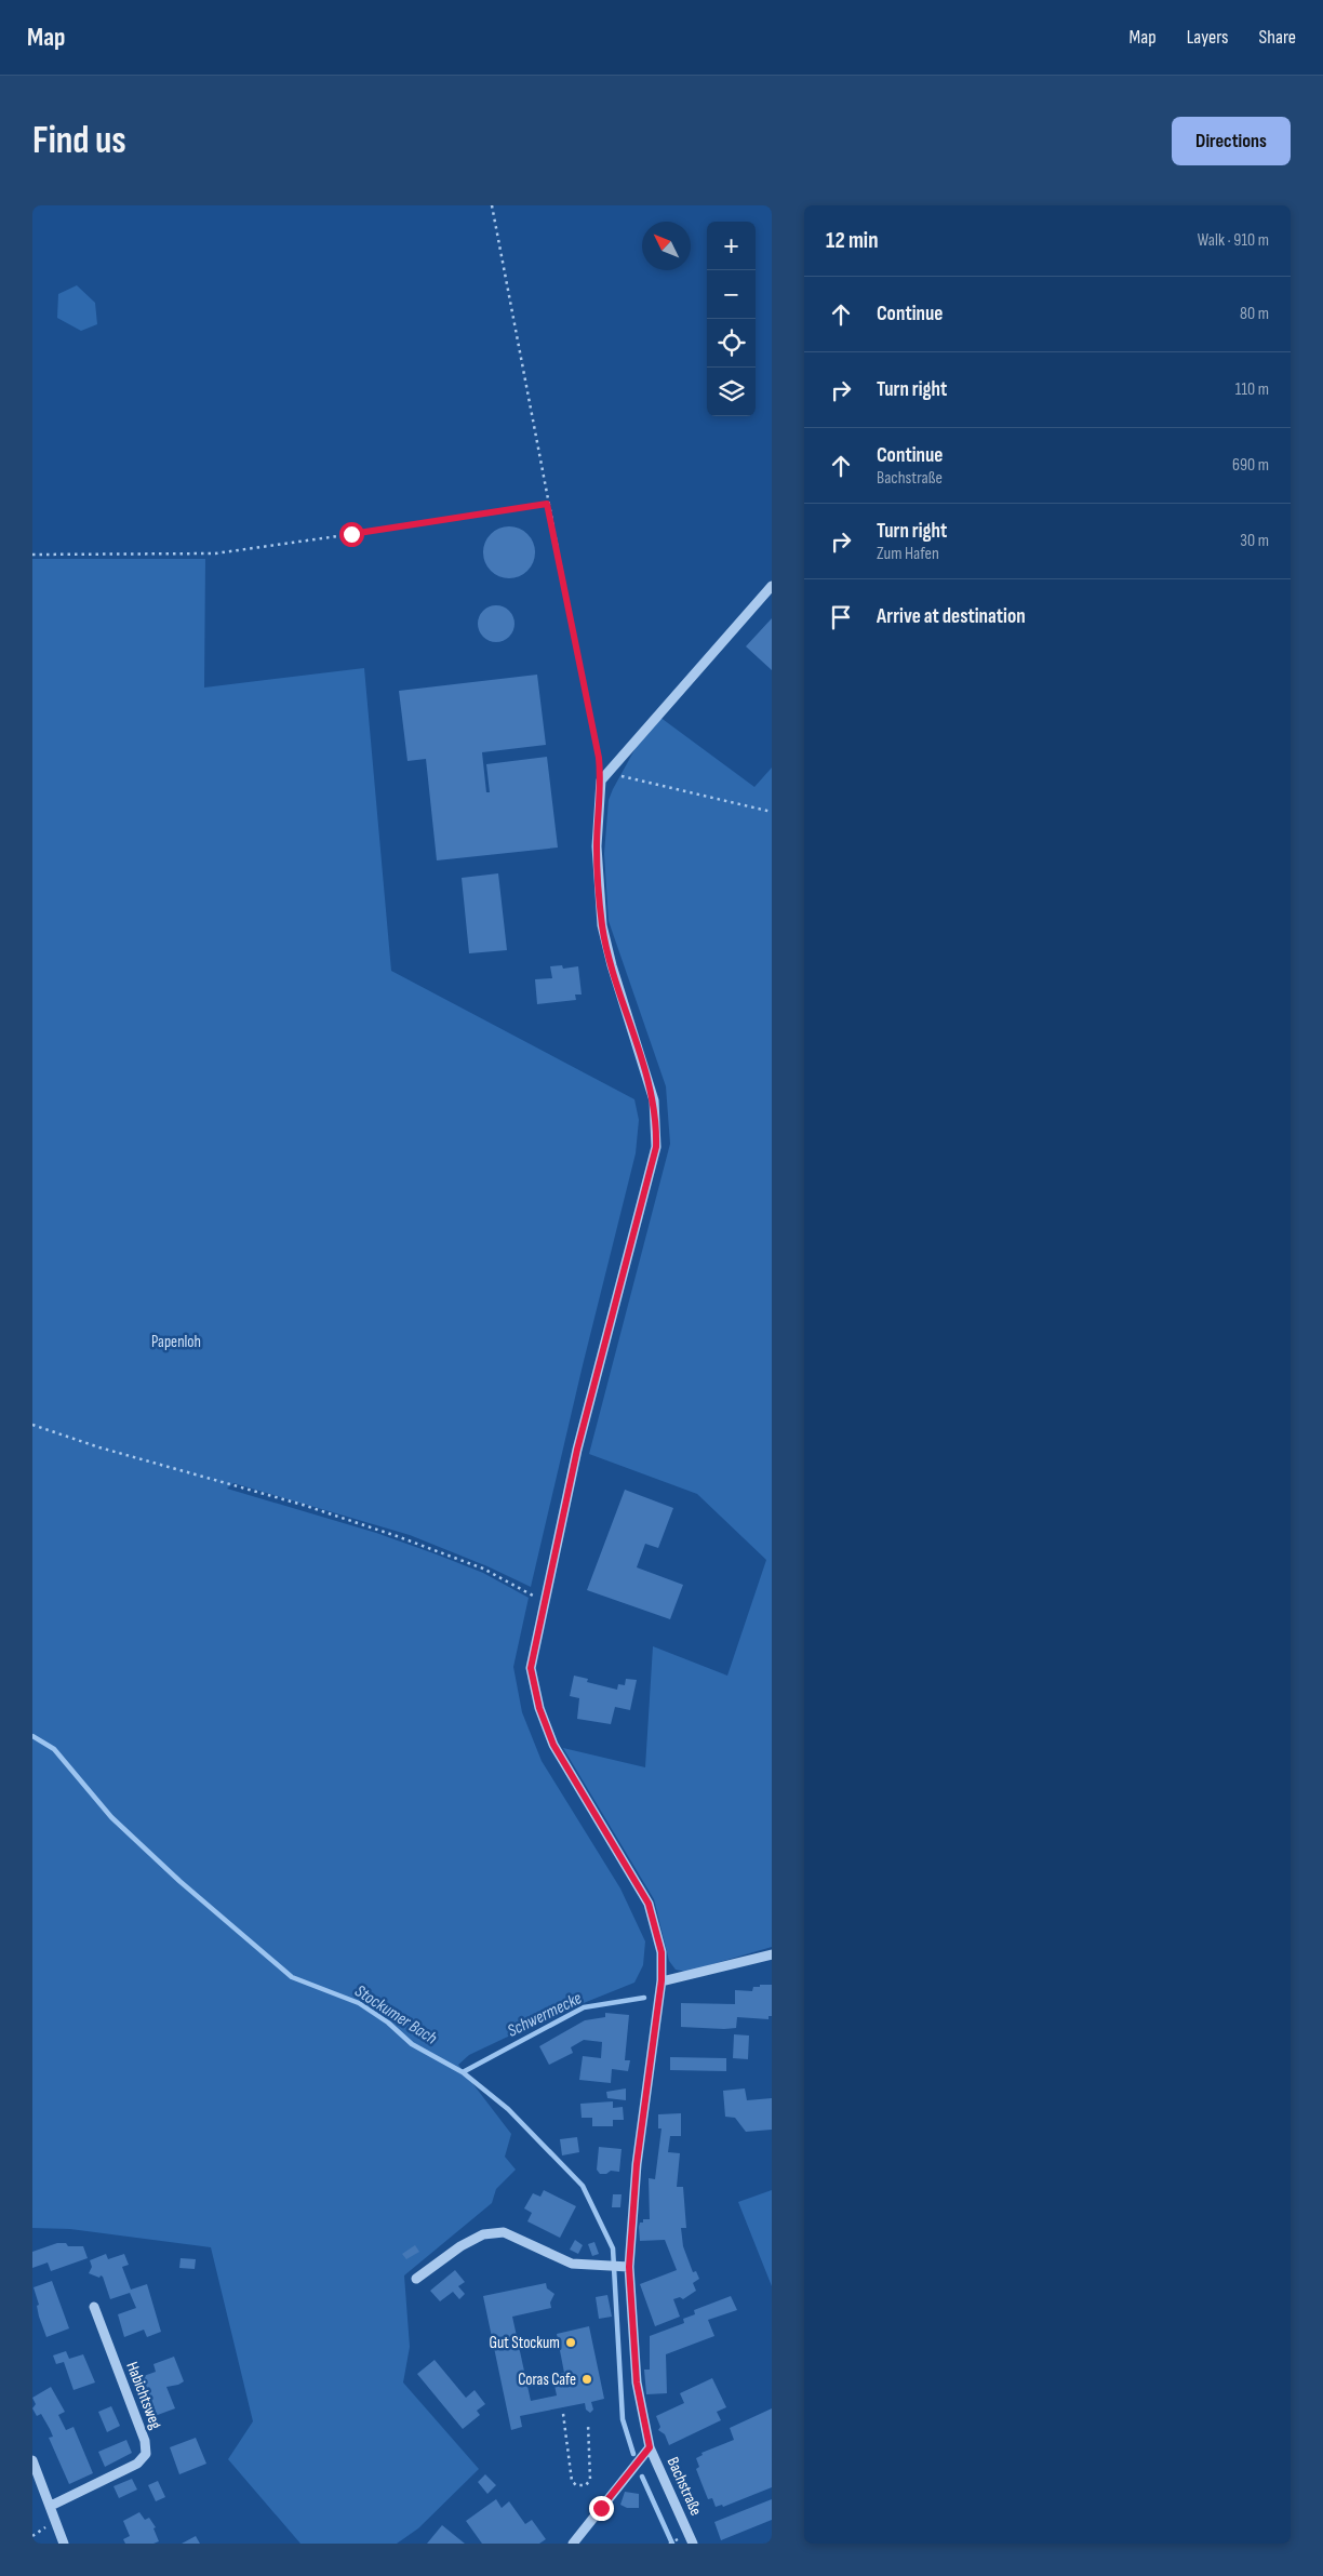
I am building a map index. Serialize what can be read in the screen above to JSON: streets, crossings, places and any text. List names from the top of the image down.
{
  "streets": {
    "street": ["Habichtsweg", "Bachstraße"]
  },
  "water": ["Stockumer Bach", "Schwermecke"],
  "parks": ["Papenloh"],
  "places": ["Gut Stockum", "Coras Cafe"],
  "north": "top left",
  "page": {
    "header": "Map",
    "nav": ["Map", "Layers", "Share"],
    "buttons": "Directions",
    "title": "Find us",
    "heading": ["12 min", "Walk · 910 m"],
    "map_buttons": ["+", "−"],
    "list": [
      ["Continue", "80 m"],
      ["Turn right", "110 m"],
      ["Continue", "Bachstraße", "690 m"],
      ["Turn right", "Zum Hafen", "30 m"],
      "Arrive at destination"
    ]
  }
}
